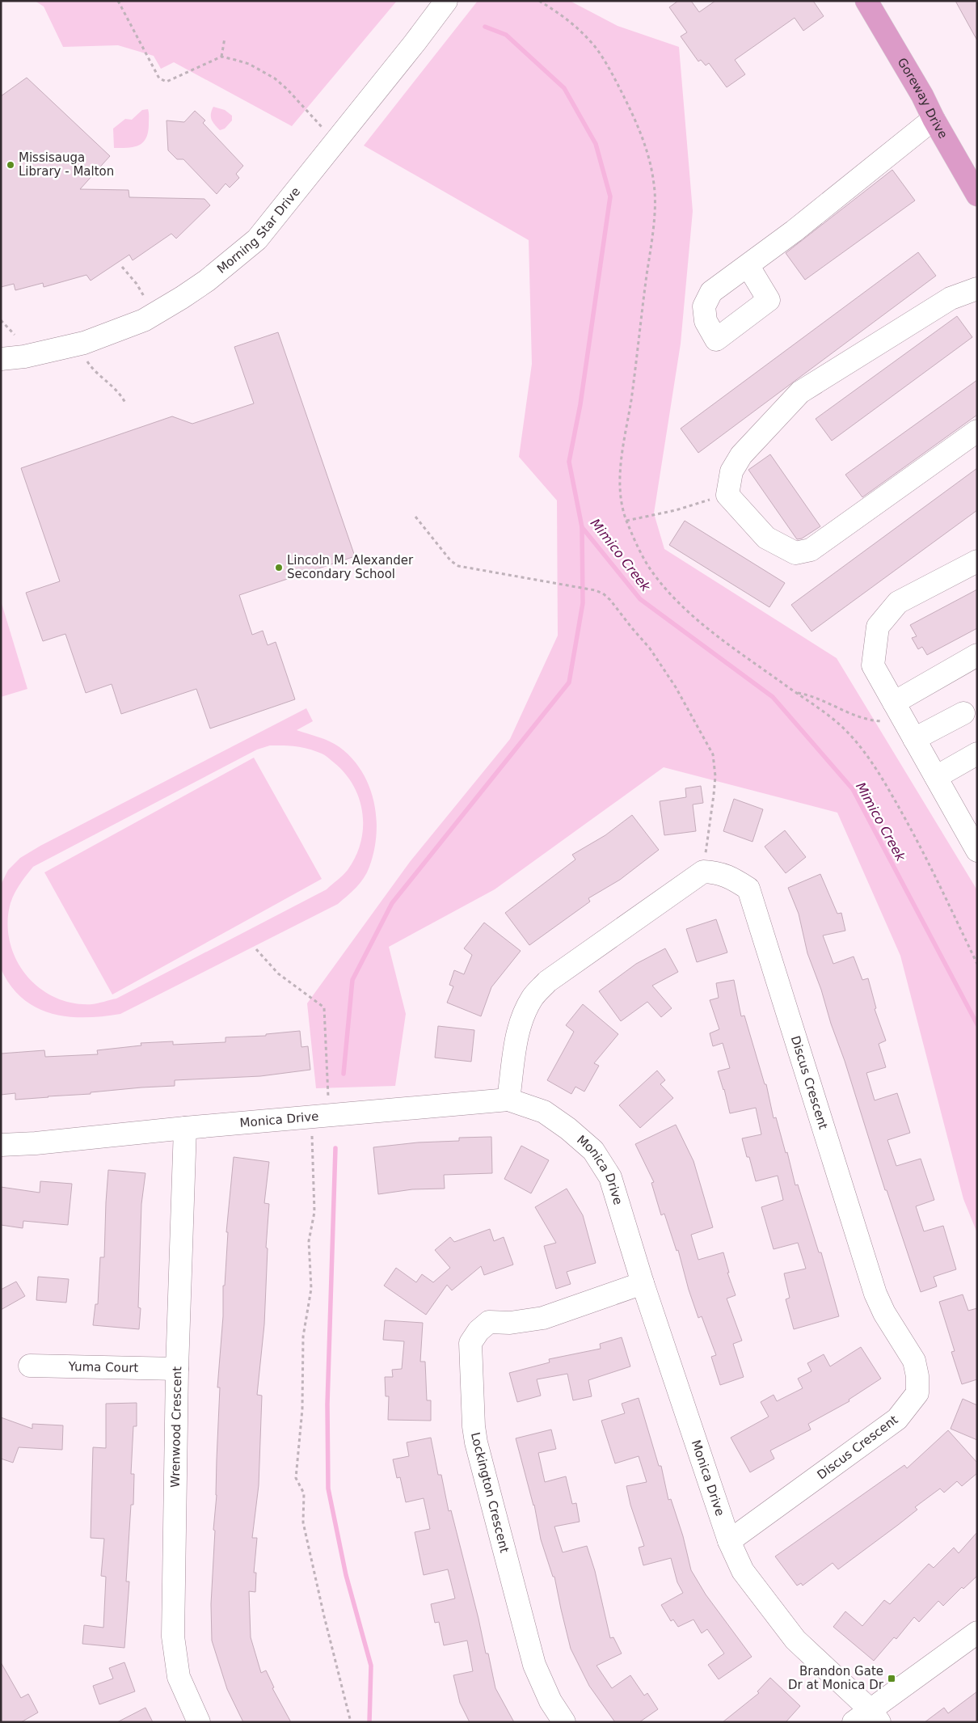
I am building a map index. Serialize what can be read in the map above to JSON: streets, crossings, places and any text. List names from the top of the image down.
{
  "streets": {
    "main road": ["Goreway Drive"],
    "street": [
      "Morning Star Drive",
      "Discus Crescent",
      "Monica Drive",
      "Yuma Court",
      "Wrenwood Crescent",
      "Lockington Crescent"
    ]
  },
  "crossings": [
    ["Discus Crescent", "Monica Drive"],
    ["Monica Drive", "Wrenwood Crescent"],
    ["Monica Drive", "Lockington Crescent"],
    ["Yuma Court", "Wrenwood Crescent"]
  ],
  "water": ["Mimico Creek"],
  "places": {
    "other": ["Missisauga Library - Malton", "Lincoln M. Alexander Secondary School"],
    "transit": ["Brandon Gate Dr at Monica Dr"]
  }
}
